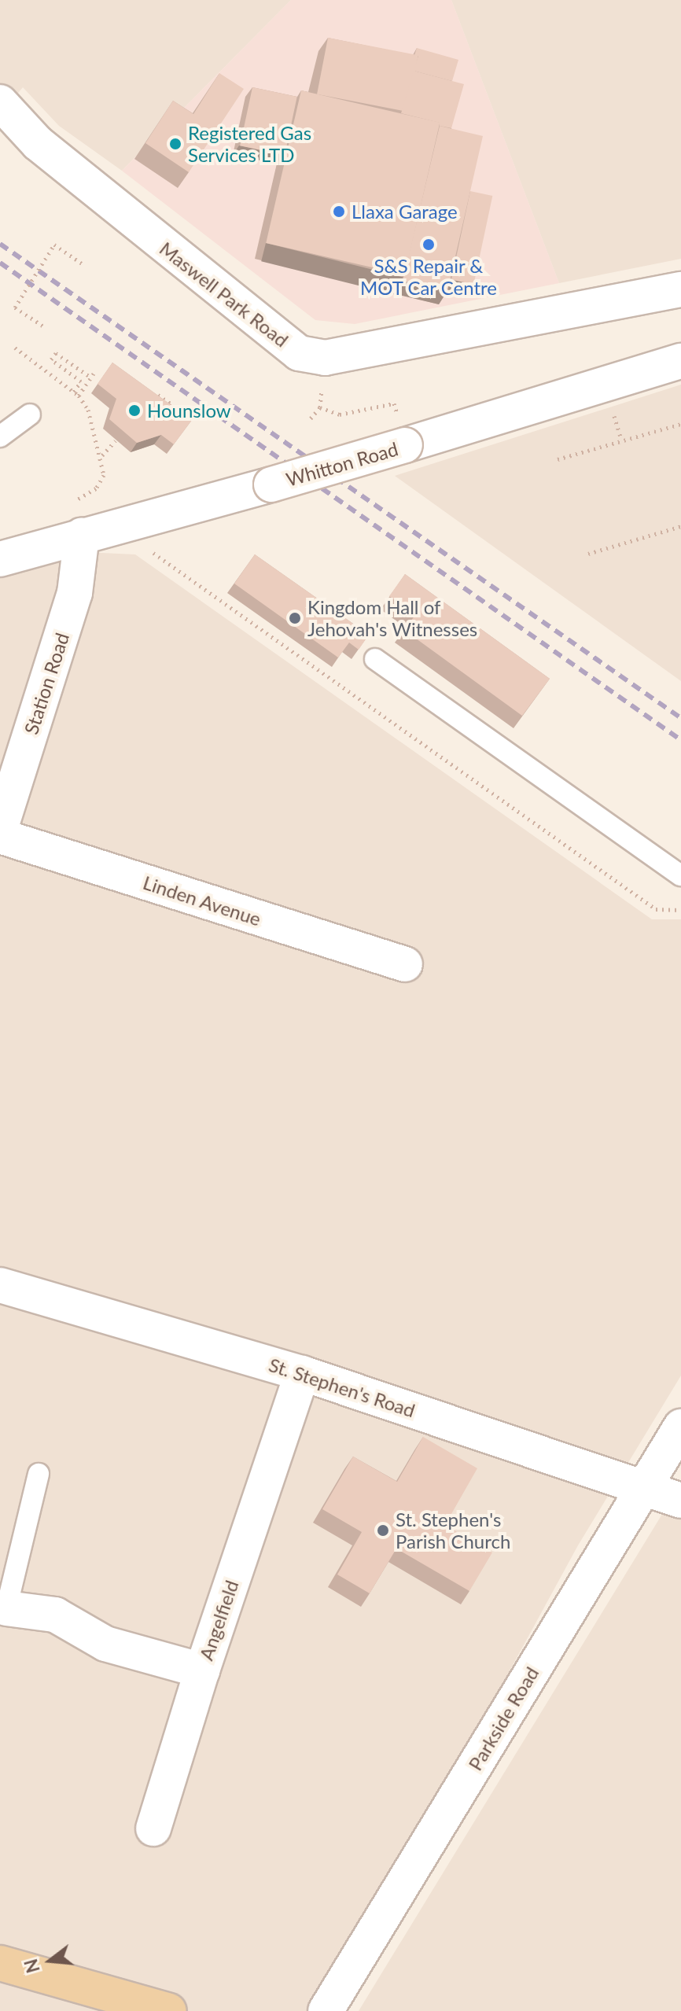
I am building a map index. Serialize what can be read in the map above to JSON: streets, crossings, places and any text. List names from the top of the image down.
{
  "streets": {
    "street": [
      "Maswell Park Road",
      "Whitton Road",
      "Station Road",
      "Linden Avenue",
      "St. Stephen's Road",
      "Angelfield",
      "Parkside Road"
    ]
  },
  "crossings": [
    ["Whitton Road", "Station Road"],
    ["St. Stephen's Road", "Angelfield"],
    ["St. Stephen's Road", "Parkside Road"]
  ],
  "places": [
    "Registered Gas Services LTD",
    "Llaxa Garage",
    "S&S Repair & MOT Car Centre",
    "Hounslow",
    "Kingdom Hall of Jehovah's Witnesses",
    "St. Stephen's Parish Church"
  ],
  "north": "left"
}
